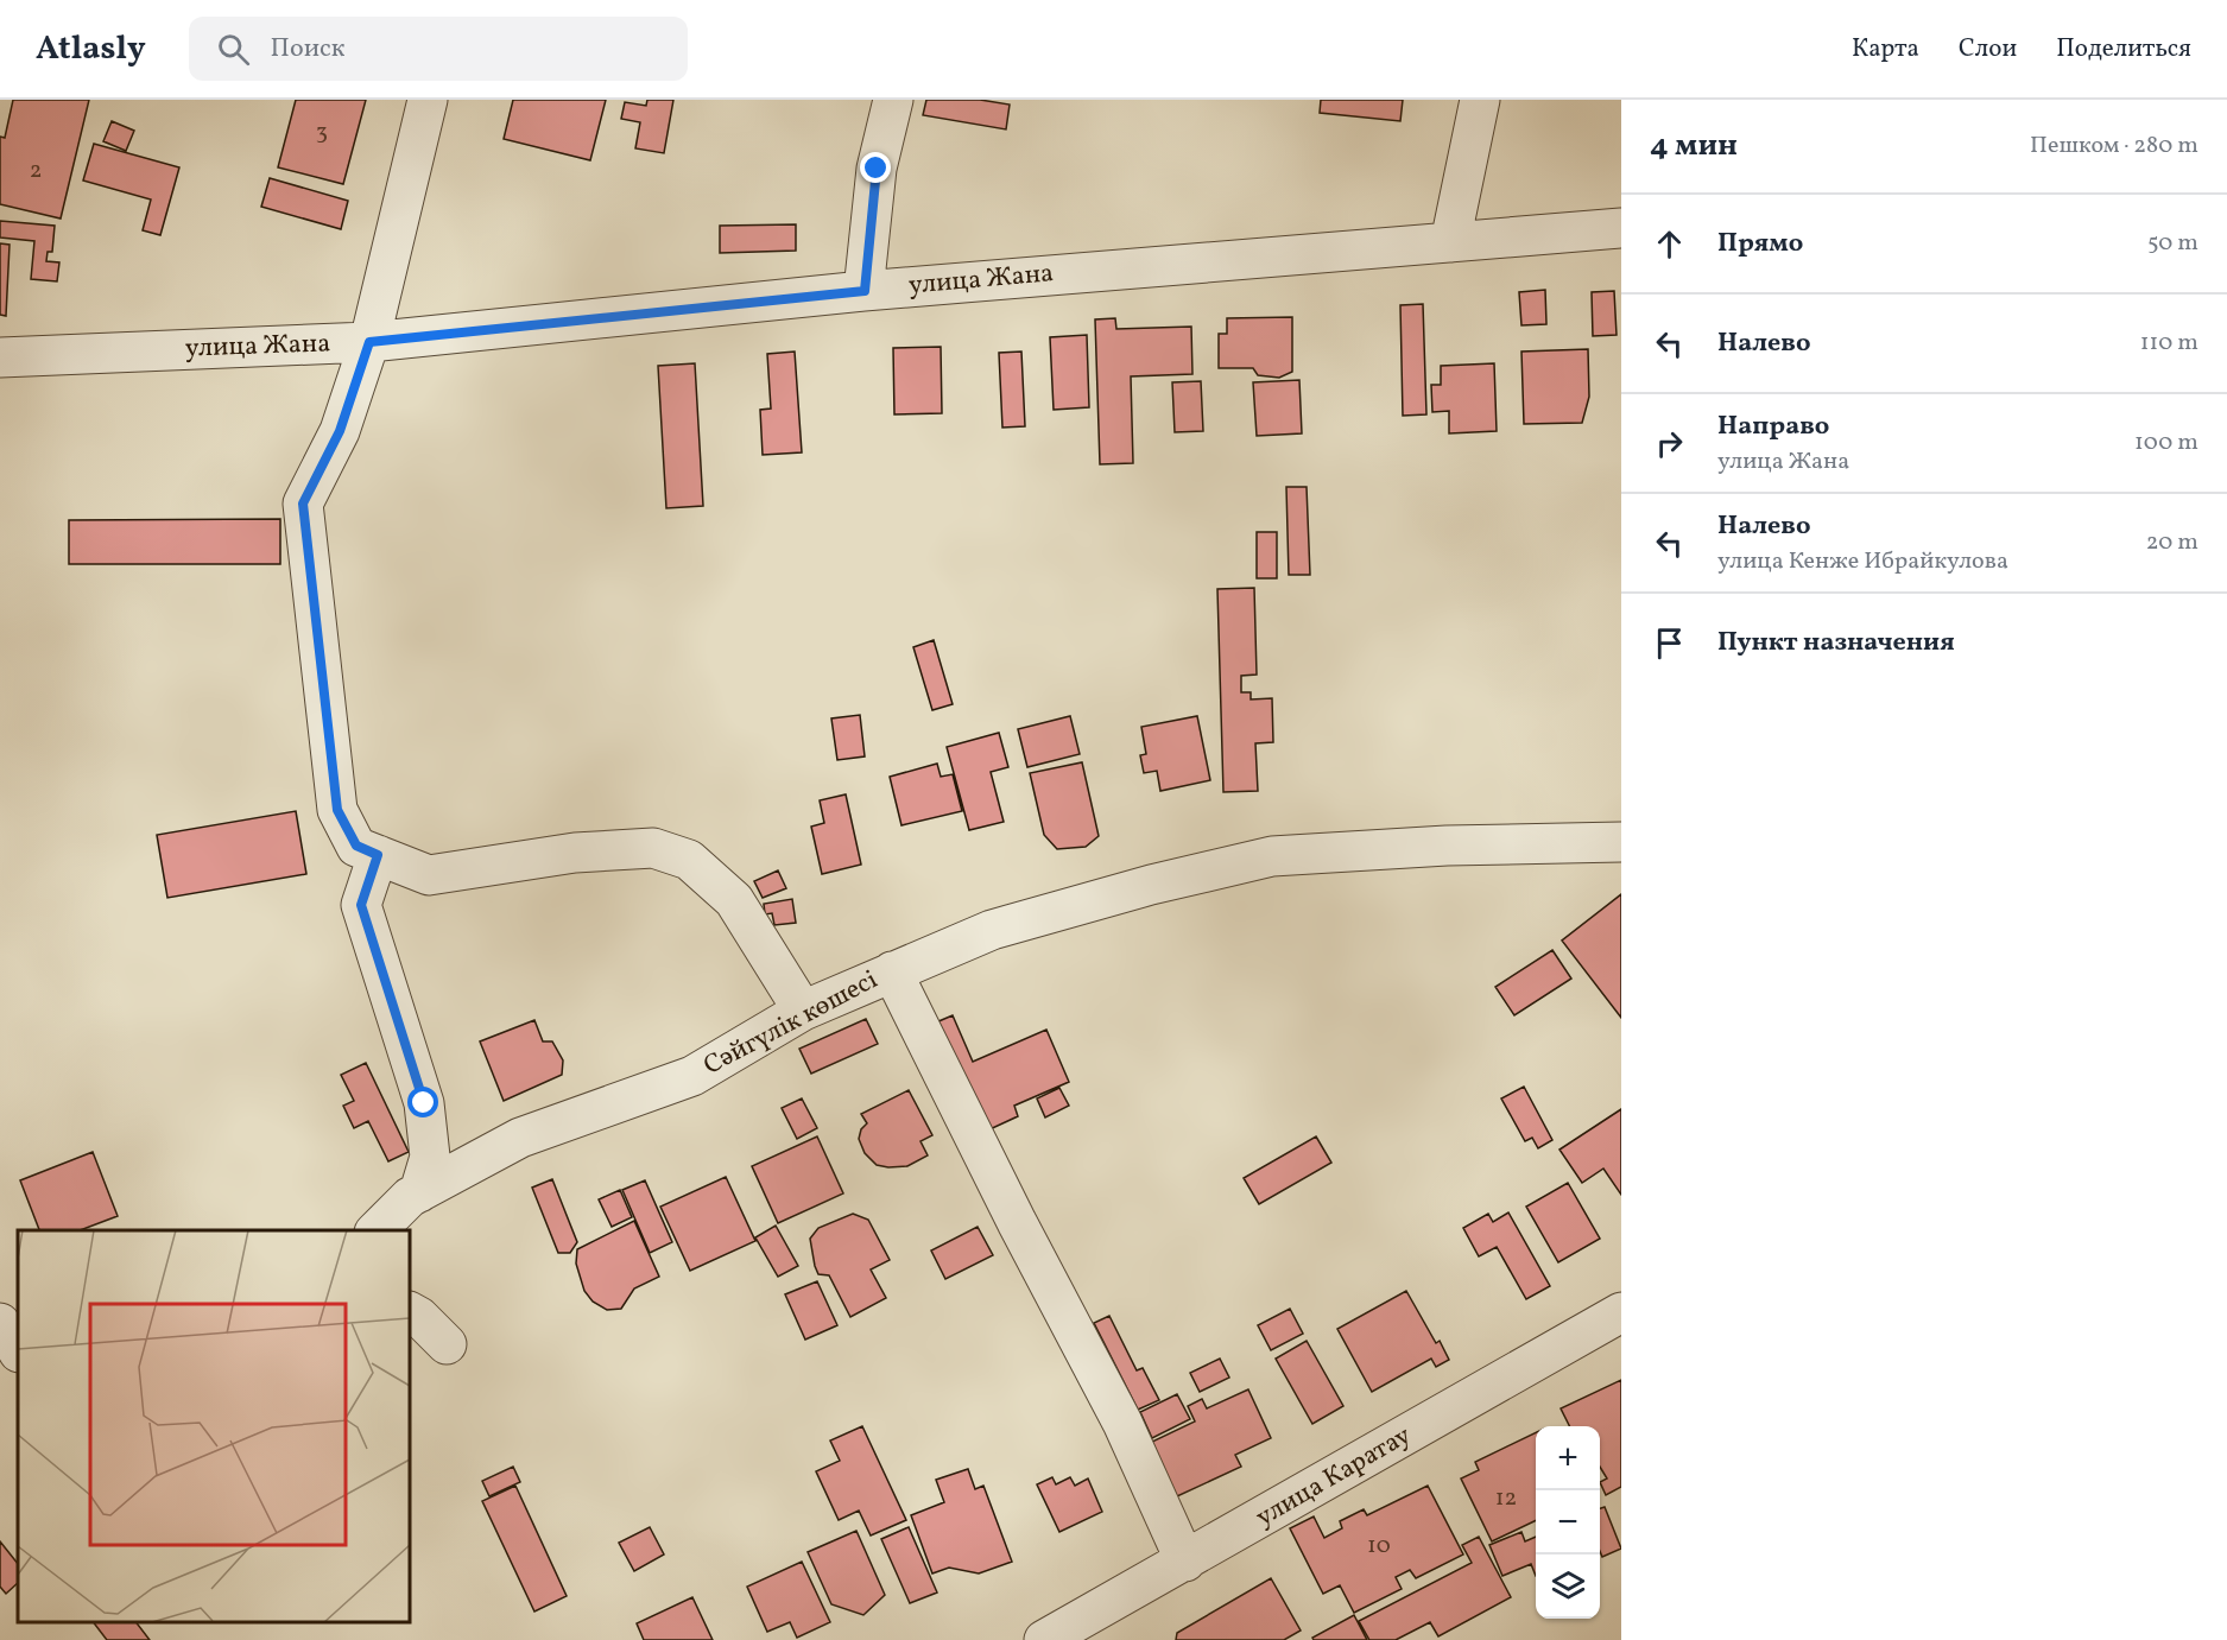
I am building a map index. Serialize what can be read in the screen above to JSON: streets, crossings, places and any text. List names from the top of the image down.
{
  "streets": {
    "street": ["улица Жана", "Сәйгүлік көшесі", "улица Каратау"]
  },
  "house_numbers": [
    "3",
    "2",
    "12",
    "10"
  ],
  "page": {
    "header": "Atlasly",
    "search": "Поиск",
    "nav": ["Карта", "Слои", "Поделиться"],
    "heading": ["4 мин", "Пешком · 280 m"],
    "list": [
      ["Прямо", "50 m"],
      ["Налево", "110 m"],
      ["Направо", "улица Жана", "100 m"],
      ["Налево", "улица Кенже Ибрайкулова", "20 m"],
      "Пункт назначения"
    ],
    "map_buttons": ["+", "−"]
  }
}
